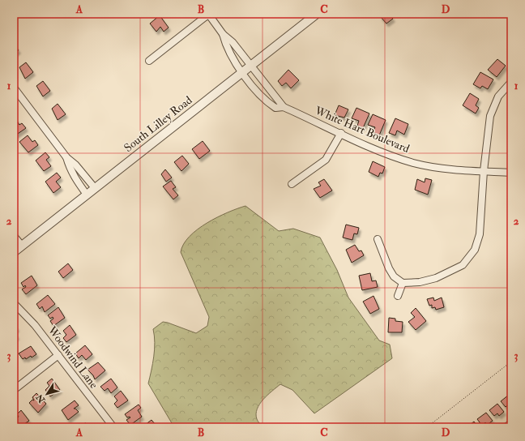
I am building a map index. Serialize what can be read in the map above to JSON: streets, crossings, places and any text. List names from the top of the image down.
{
  "streets": {
    "street": ["South Lilley Road", "White Hart Boulevard", "Woodwind Lane"]
  },
  "crossings": [
    ["South Lilley Road", "White Hart Boulevard"]
  ],
  "north": "bottom left",
  "grid": {
    "columns": [
      "A",
      "B",
      "C",
      "D"
    ],
    "rows": ["1", "2", "3"]
  }
}
